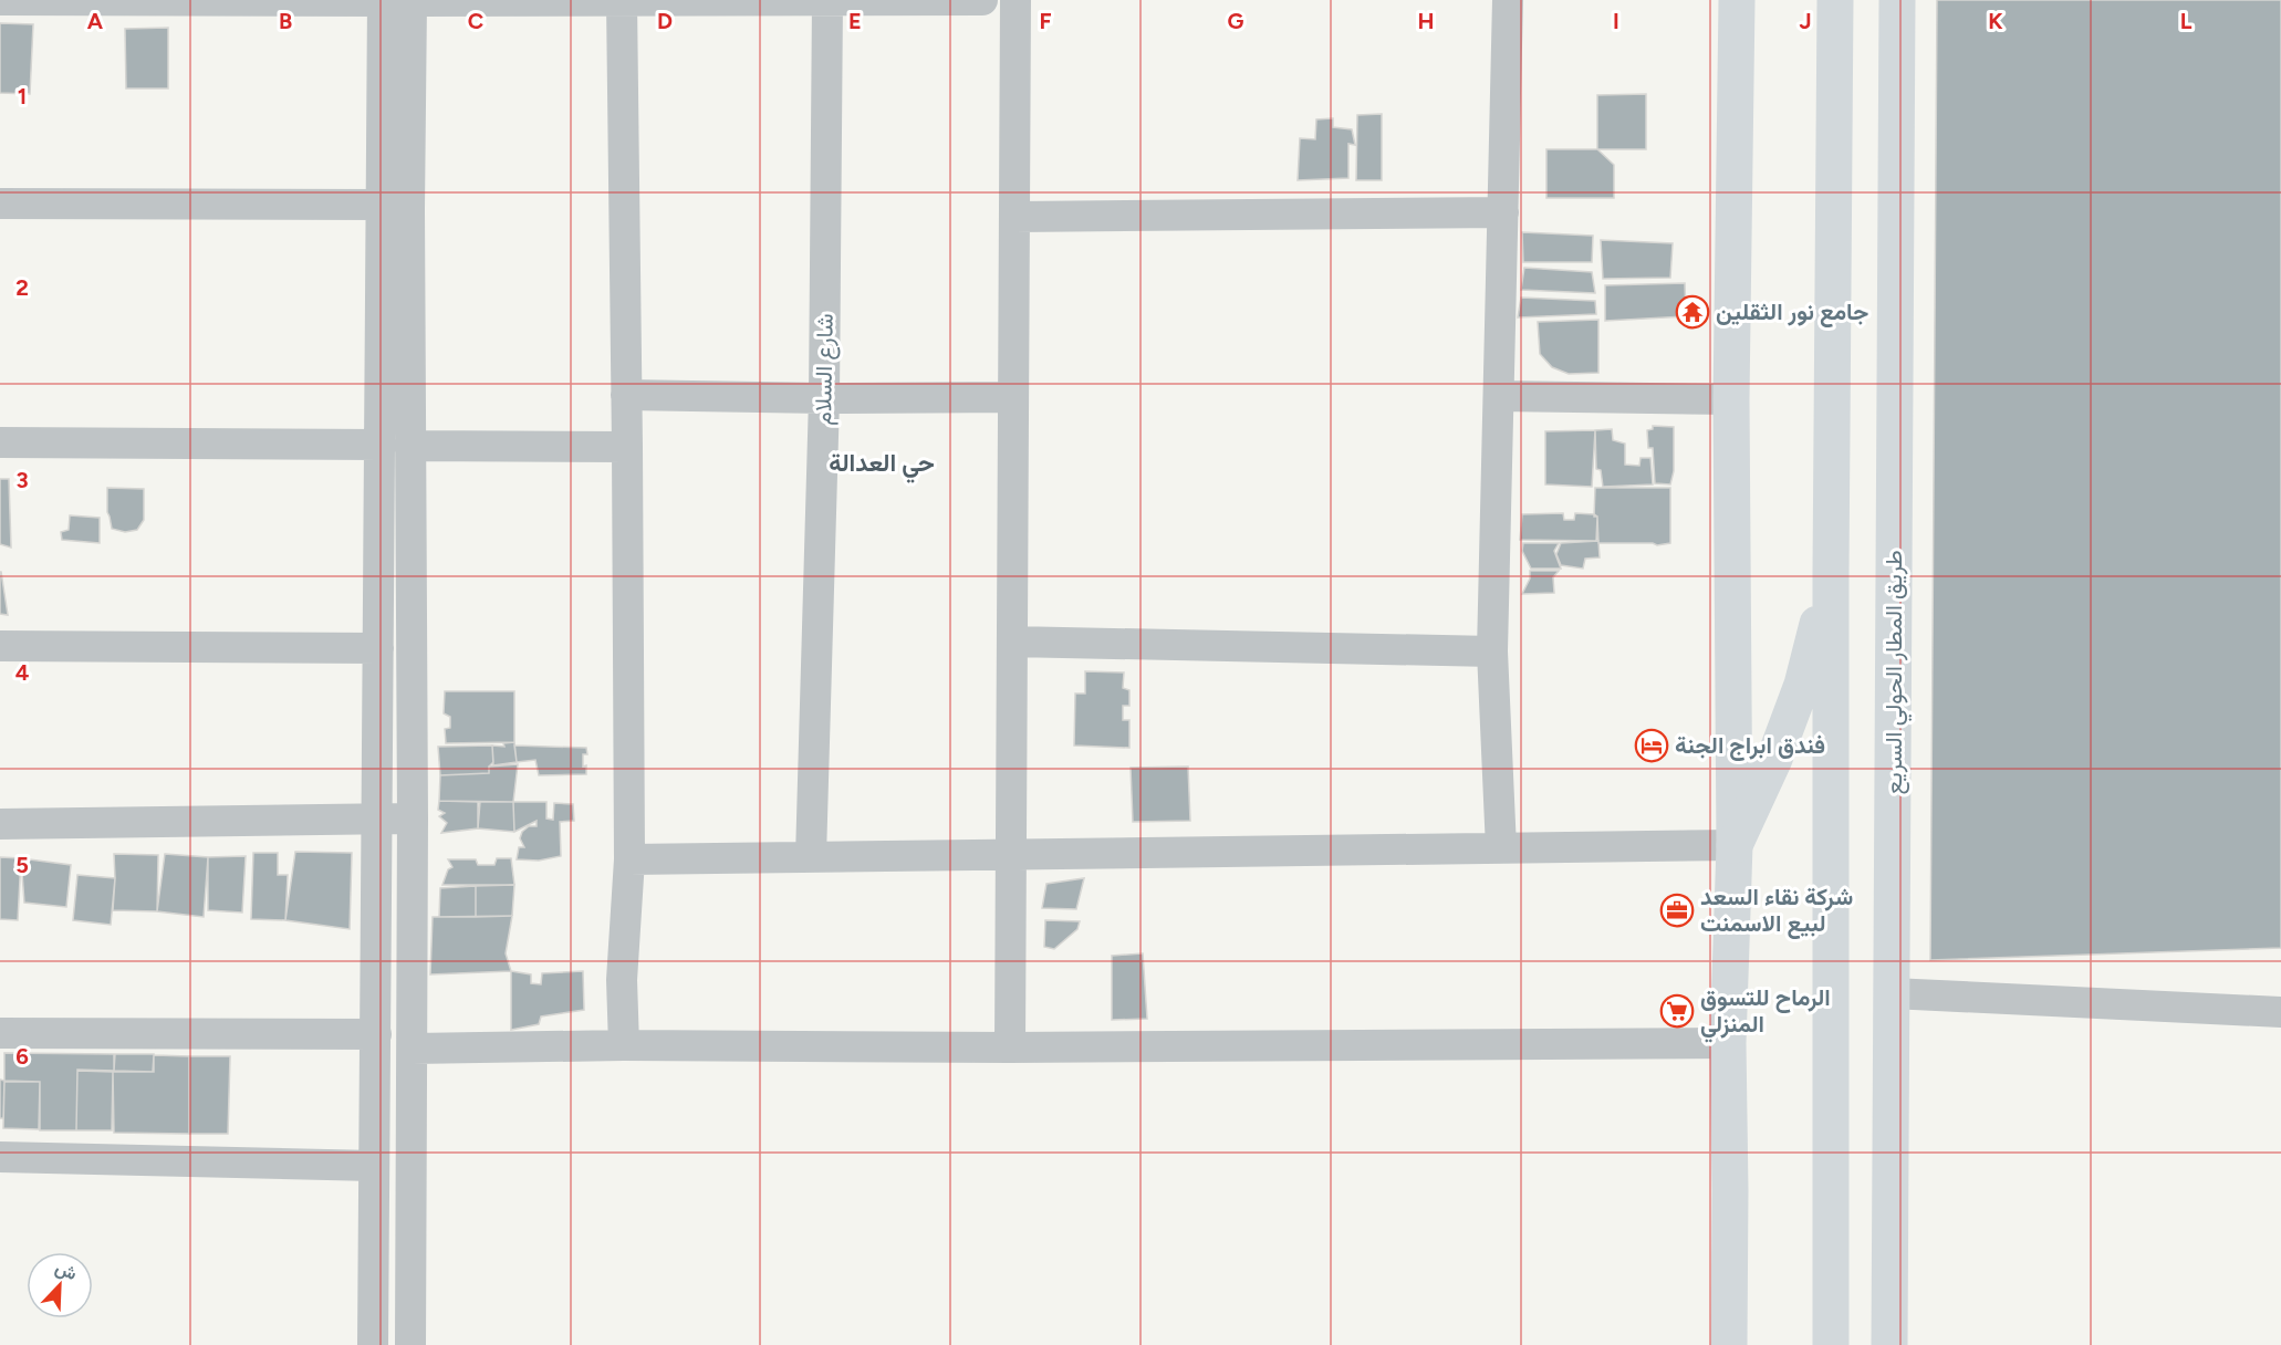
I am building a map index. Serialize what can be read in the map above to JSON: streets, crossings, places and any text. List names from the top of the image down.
{
  "streets": {
    "main road": ["طريق المطار الحولي السريع"],
    "street": ["شارع السلام"]
  },
  "districts": ["حي العدالة"],
  "places": {
    "temple": ["جامع نور الثقلين"],
    "hotel": ["فندق ابراج الجنة"],
    "office": ["شركة نقاء السعد لبيع الاسمنت"],
    "supermarket": ["الرماح للتسوق المنزلي"]
  },
  "north": "top right",
  "grid": {
    "columns": [
      "A",
      "B",
      "C",
      "D",
      "E",
      "F",
      "G",
      "H",
      "I",
      "J",
      "K",
      "L"
    ],
    "rows": [
      "1",
      "2",
      "3",
      "4",
      "5",
      "6"
    ]
  }
}
